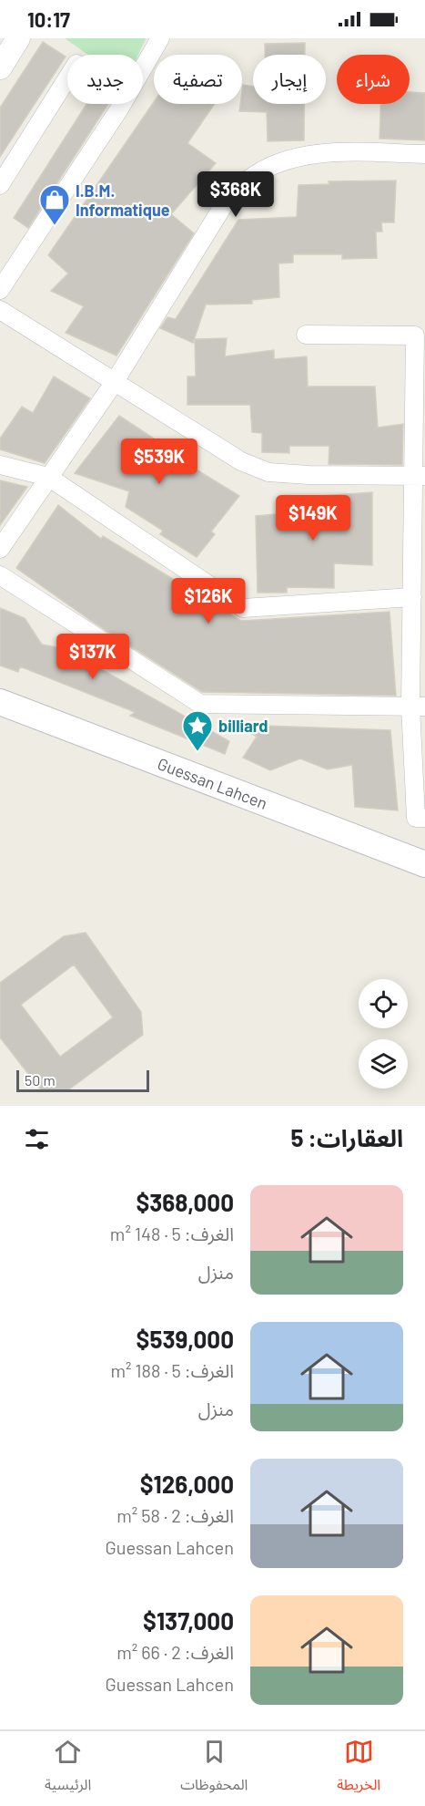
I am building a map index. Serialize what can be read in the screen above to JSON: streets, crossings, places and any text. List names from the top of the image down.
{
  "streets": {
    "main road": ["Guessan Lahcen"]
  },
  "places": {
    "shop": ["I.B.M. Informatique"],
    "place": ["billiard"]
  },
  "scale_bar": "50 m",
  "page": {
    "status": "10:17",
    "chip": [
      "شراء",
      "إيجار",
      "تصفية",
      "جديد"
    ],
    "price": [
      "$368K",
      "$539K",
      "$149K",
      "$126K",
      "$137K"
    ],
    "scale": "50 m",
    "heading": "العقارات: 5",
    "list": [
      {
        "name": "$368,000",
        "note": "الغرف: 5 · 148 m² · منزل"
      },
      {
        "name": "$539,000",
        "note": "الغرف: 5 · 188 m² · منزل"
      },
      {
        "name": "$126,000",
        "note": "الغرف: 2 · 58 m² · Guessan Lahcen"
      },
      {
        "name": "$137,000",
        "note": "الغرف: 2 · 66 m² · Guessan Lahcen"
      }
    ],
    "tabs": ["الخريطة", "المحفوظات", "الرئيسية"]
  }
}
